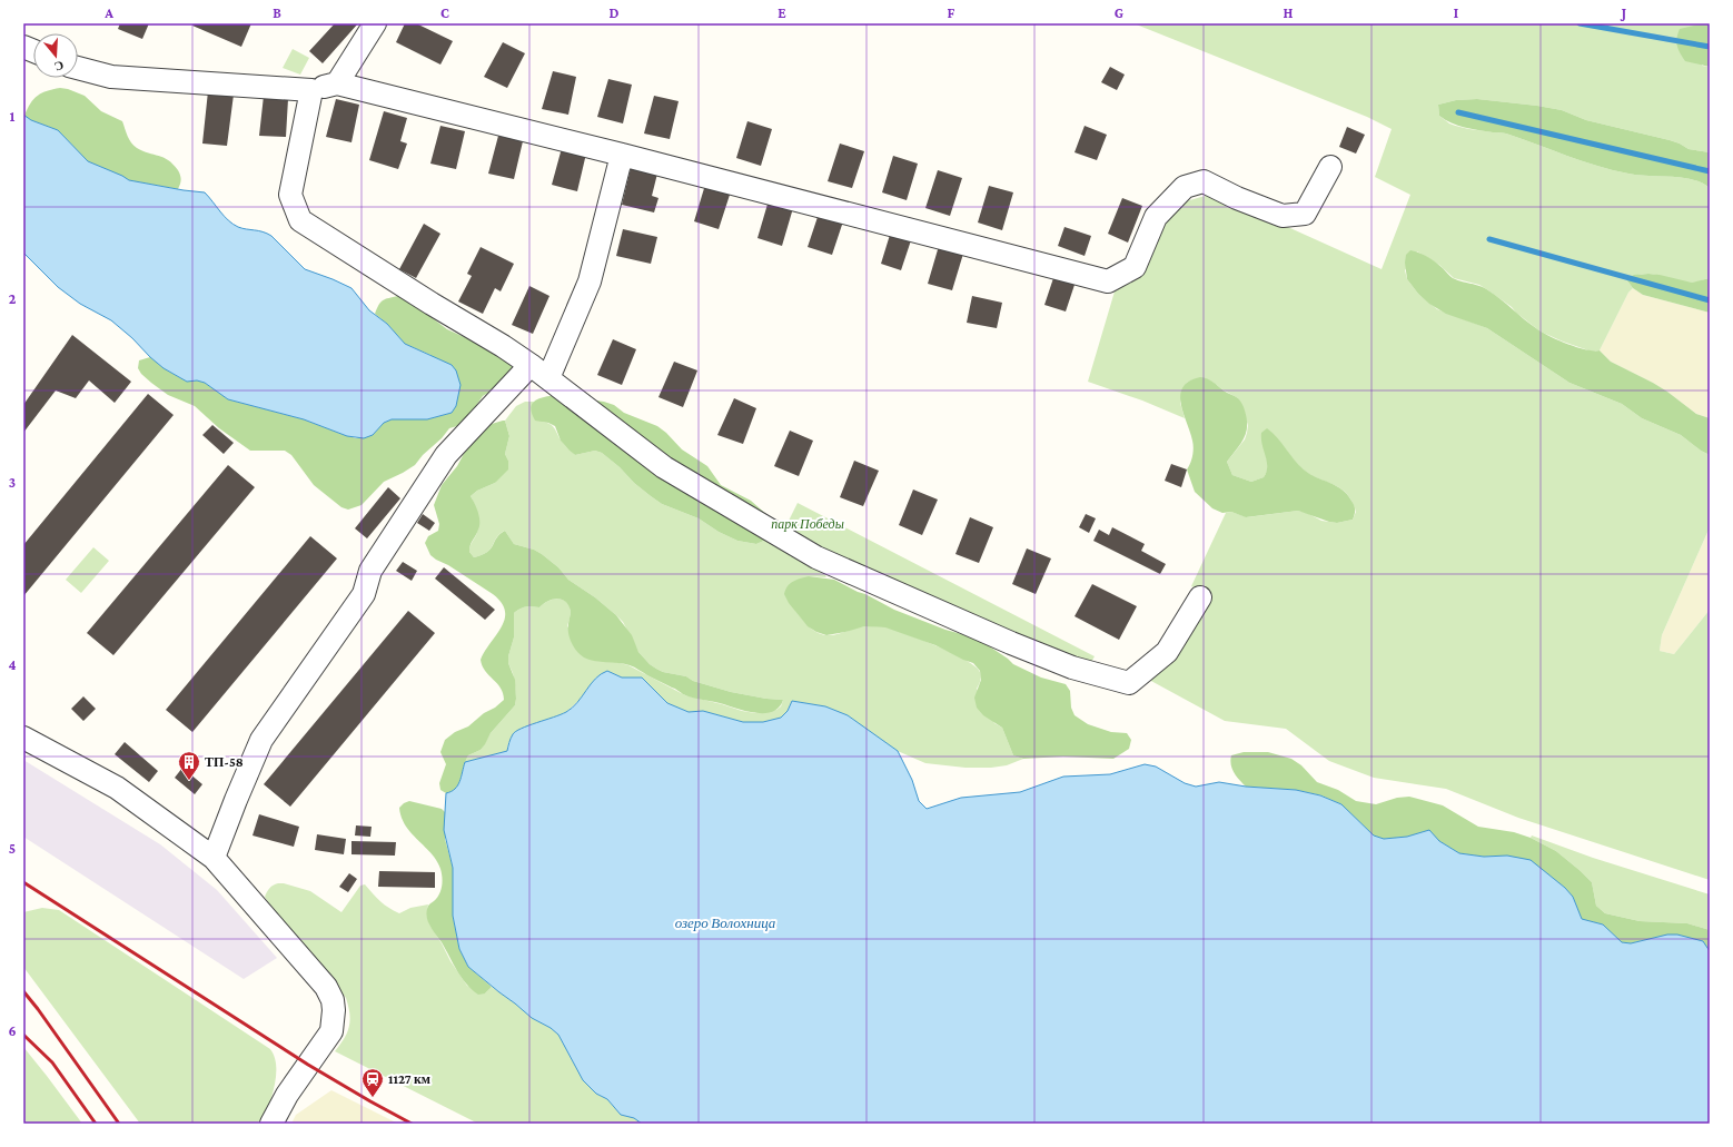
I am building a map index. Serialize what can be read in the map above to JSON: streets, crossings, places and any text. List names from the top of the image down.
{
  "water": ["озеро Волохница"],
  "parks": ["парк Победы"],
  "places": {
    "building": ["ТП-58"],
    "station": ["1127 км"]
  },
  "north": "bottom",
  "grid": {
    "columns": [
      "A",
      "B",
      "C",
      "D",
      "E",
      "F",
      "G",
      "H",
      "I",
      "J"
    ],
    "rows": [
      "1",
      "2",
      "3",
      "4",
      "5",
      "6"
    ]
  }
}
